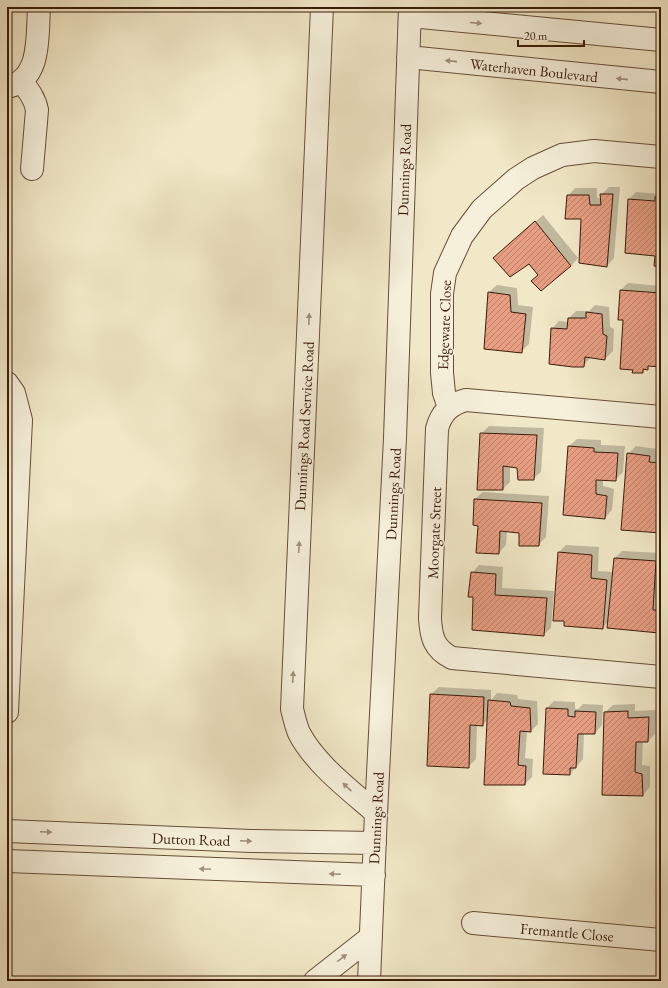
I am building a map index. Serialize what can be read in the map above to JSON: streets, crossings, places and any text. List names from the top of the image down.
{
  "streets": {
    "street": [
      "Waterhaven Boulevard",
      "Dunnings Road",
      "Edgeware Close",
      "Dunnings Road Service Road",
      "Moorgate Street",
      "Dutton Road",
      "Fremantle Close"
    ]
  },
  "crossings": [
    ["Waterhaven Boulevard", "Dunnings Road"],
    ["Dunnings Road", "Dunnings Road Service Road"],
    ["Dunnings Road", "Dutton Road"],
    ["Edgeware Close", "Moorgate Street"]
  ],
  "one_way": ["Dunnings Road Service Road"],
  "scale_bar": "20 m"
}
